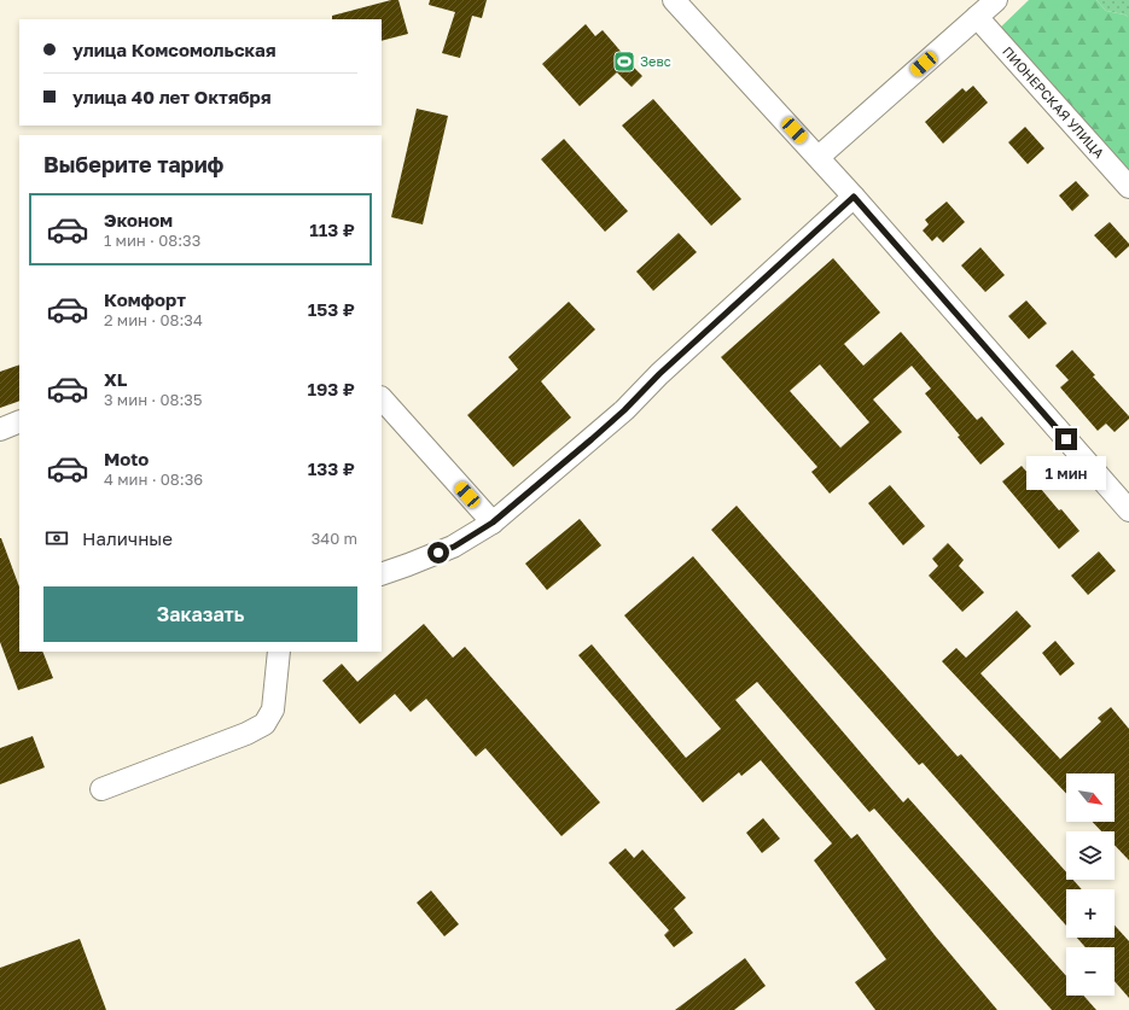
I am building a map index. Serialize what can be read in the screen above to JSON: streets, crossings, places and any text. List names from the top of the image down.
{
  "streets": {
    "street": ["ПИОНЕРСКАЯ УЛИЦА"]
  },
  "places": {
    "sports": ["Зевс"]
  },
  "north": "bottom right",
  "page": {
    "banner": ["улица Комсомольская", "улица 40 лет Октября"],
    "heading": "Выберите тариф",
    "list": [
      {
        "name": "Эконом",
        "note": "1 мин · 08:33",
        "value": "113 ₽"
      },
      {
        "name": "Комфорт",
        "note": "2 мин · 08:34",
        "value": "153 ₽"
      },
      {
        "name": "XL",
        "note": "3 мин · 08:35",
        "value": "193 ₽"
      },
      {
        "name": "Moto",
        "note": "4 мин · 08:36",
        "value": "133 ₽"
      }
    ],
    "bubble": "1 мин",
    "pay": ["Наличные", "340 m"],
    "buttons": "Заказать",
    "map_buttons": ["+", "−"]
  }
}
